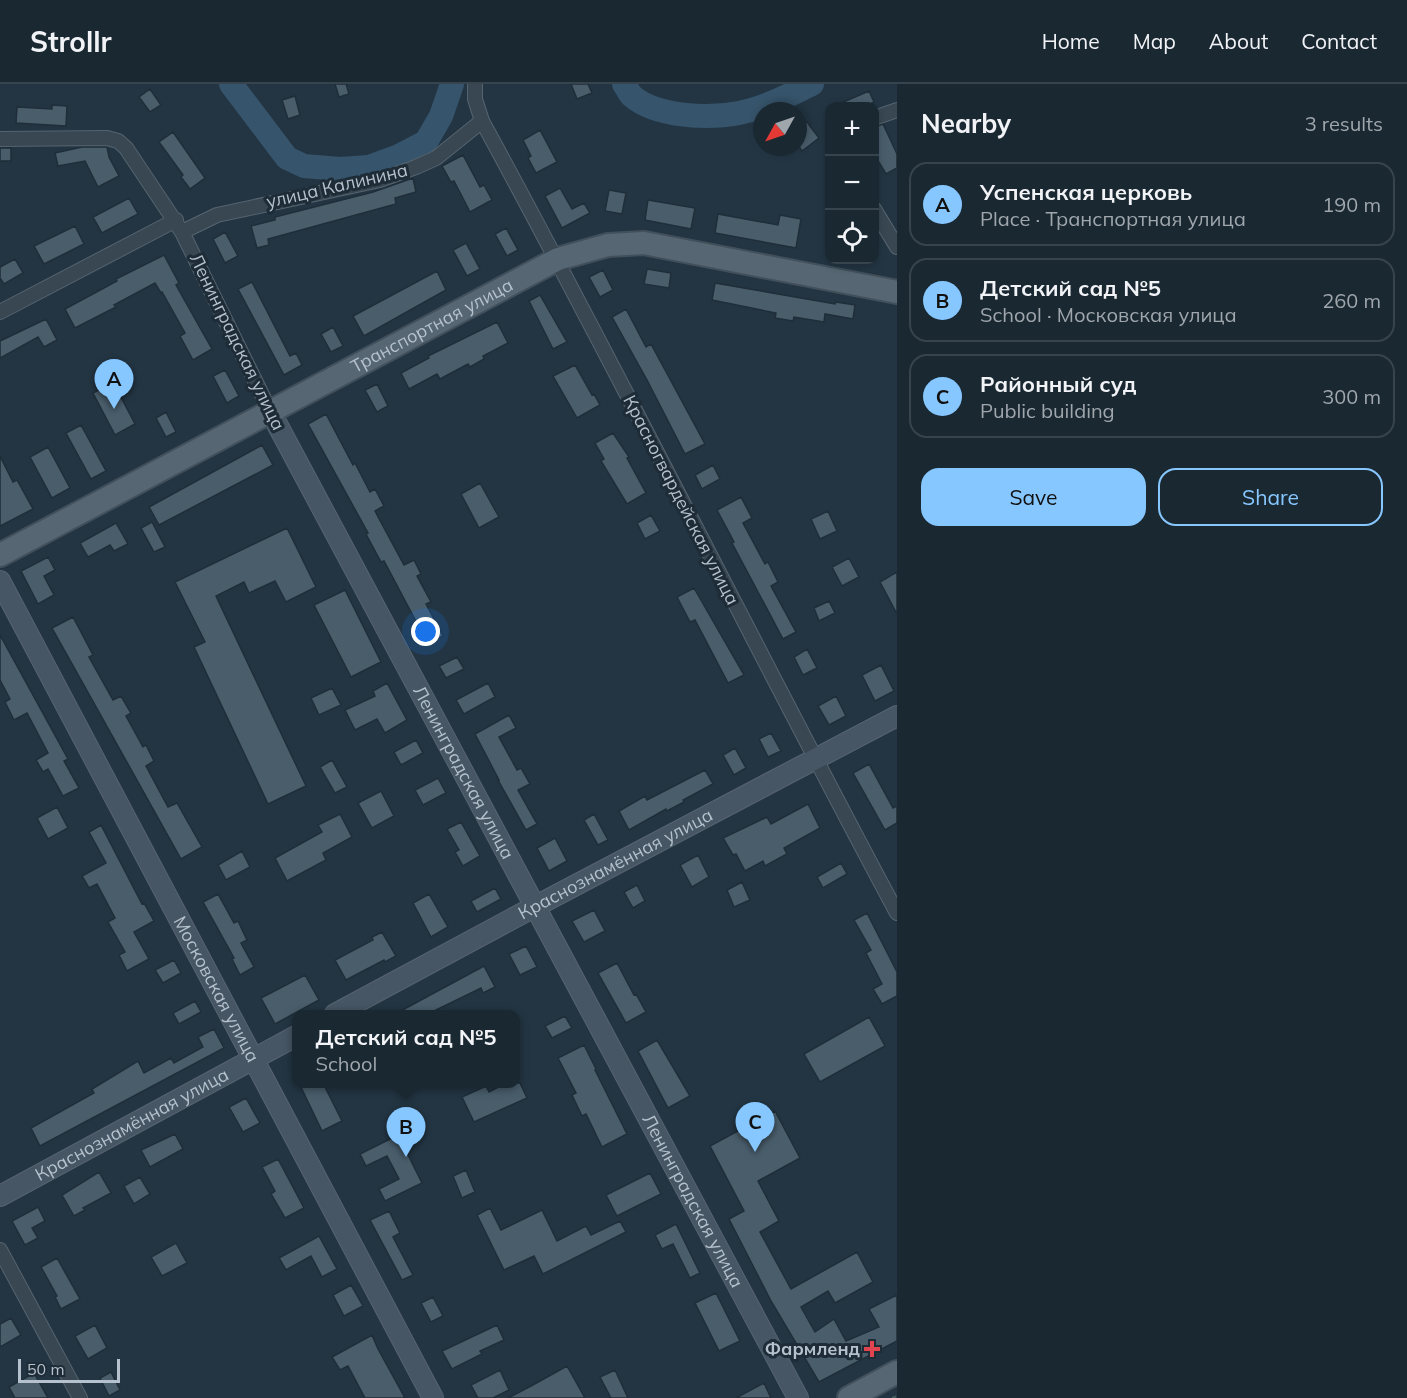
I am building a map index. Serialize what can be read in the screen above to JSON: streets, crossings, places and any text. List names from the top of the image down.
{
  "streets": {
    "main road": ["Транспортная улица"],
    "street": [
      "улица Калинина",
      "Ленинградская улица",
      "Красногвардейская улица",
      "Краснознамённая улица",
      "Московская улица"
    ]
  },
  "crossings": [
    ["улица Калинина", "Ленинградская улица"],
    ["улица Калинина", "Красногвардейская улица"],
    ["Транспортная улица", "Ленинградская улица"],
    ["Транспортная улица", "Красногвардейская улица"],
    ["Ленинградская улица", "Краснознамённая улица"],
    ["Красногвардейская улица", "Краснознамённая улица"],
    ["Краснознамённая улица", "Московская улица"]
  ],
  "places": {
    "health": ["Фармленд"]
  },
  "scale_bar": "50 m",
  "north": "bottom left",
  "page": {
    "header": "Strollr",
    "nav": [
      "Home",
      "Map",
      "About",
      "Contact"
    ],
    "heading": ["Nearby", "3 results"],
    "map_buttons": ["+", "−"],
    "list": [
      {
        "mark": "A",
        "name": "Успенская церковь",
        "note": "Place · Транспортная улица",
        "value": "190 m"
      },
      {
        "mark": "B",
        "name": "Детский сад №5",
        "note": "School · Московская улица",
        "value": "260 m"
      },
      {
        "mark": "C",
        "name": "Районный суд",
        "note": "Public building",
        "value": "300 m"
      }
    ],
    "pins": ["A", "C", "B"],
    "buttons": ["Save", "Share"],
    "popup": ["Детский сад №5", "School"],
    "scale": "50 m"
  }
}
